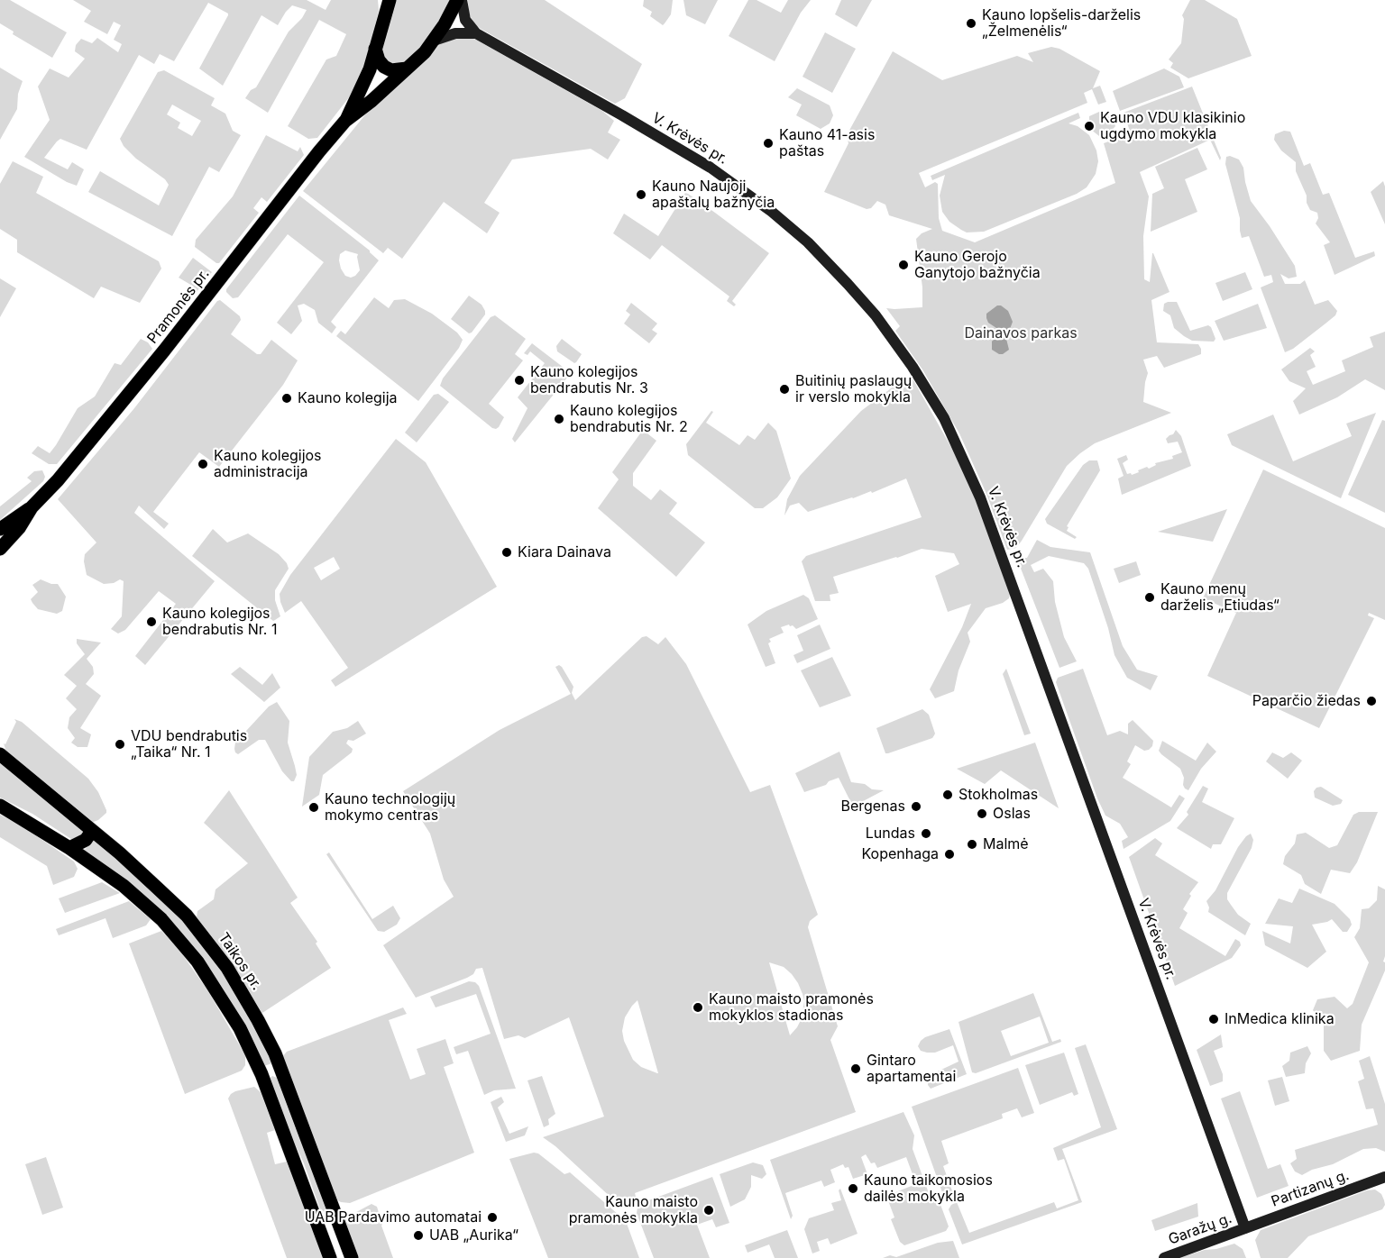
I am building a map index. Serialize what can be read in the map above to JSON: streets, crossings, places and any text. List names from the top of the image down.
{
  "streets": {
    "main road": [
      "V. Krėvės pr.",
      "Pramonės pr.",
      "Taikos pr.",
      "Partizanų g.",
      "Garažų g."
    ]
  },
  "crossings": [
    ["V. Krėvės pr.", "Partizanų g."],
    ["V. Krėvės pr.", "Garažų g."],
    ["Partizanų g.", "Garažų g."]
  ],
  "parks": ["Dainavos parkas"],
  "places": [
    "Kauno lopšelis-darželis „Želmenėlis“",
    "Kauno VDU klasikinio ugdymo mokykla",
    "Kauno 41-asis paštas",
    "Kauno Naujoji apaštalų bažnyčia",
    "Kauno Gerojo Ganytojo bažnyčia",
    "Kauno kolegijos bendrabutis Nr. 3",
    "Buitinių paslaugų ir verslo mokykla",
    "Kauno kolegija",
    "Kauno kolegijos bendrabutis Nr. 2",
    "Kauno kolegijos administracija",
    "Kiara Dainava",
    "Kauno menų darželis „Etiudas“",
    "Kauno kolegijos bendrabutis Nr. 1",
    "Paparčio žiedas",
    "VDU bendrabutis „Taika“ Nr. 1",
    "Stokholmas",
    "Bergenas",
    "Kauno technologijų mokymo centras",
    "Oslas",
    "Lundas",
    "Malmė",
    "Kopenhaga",
    "Kauno maisto pramonės mokyklos stadionas",
    "InMedica klinika",
    "Gintaro apartamentai",
    "Kauno taikomosios dailės mokykla",
    "Kauno maisto pramonės mokykla",
    "UAB Pardavimo automatai",
    "UAB „Aurika“"
  ]
}
